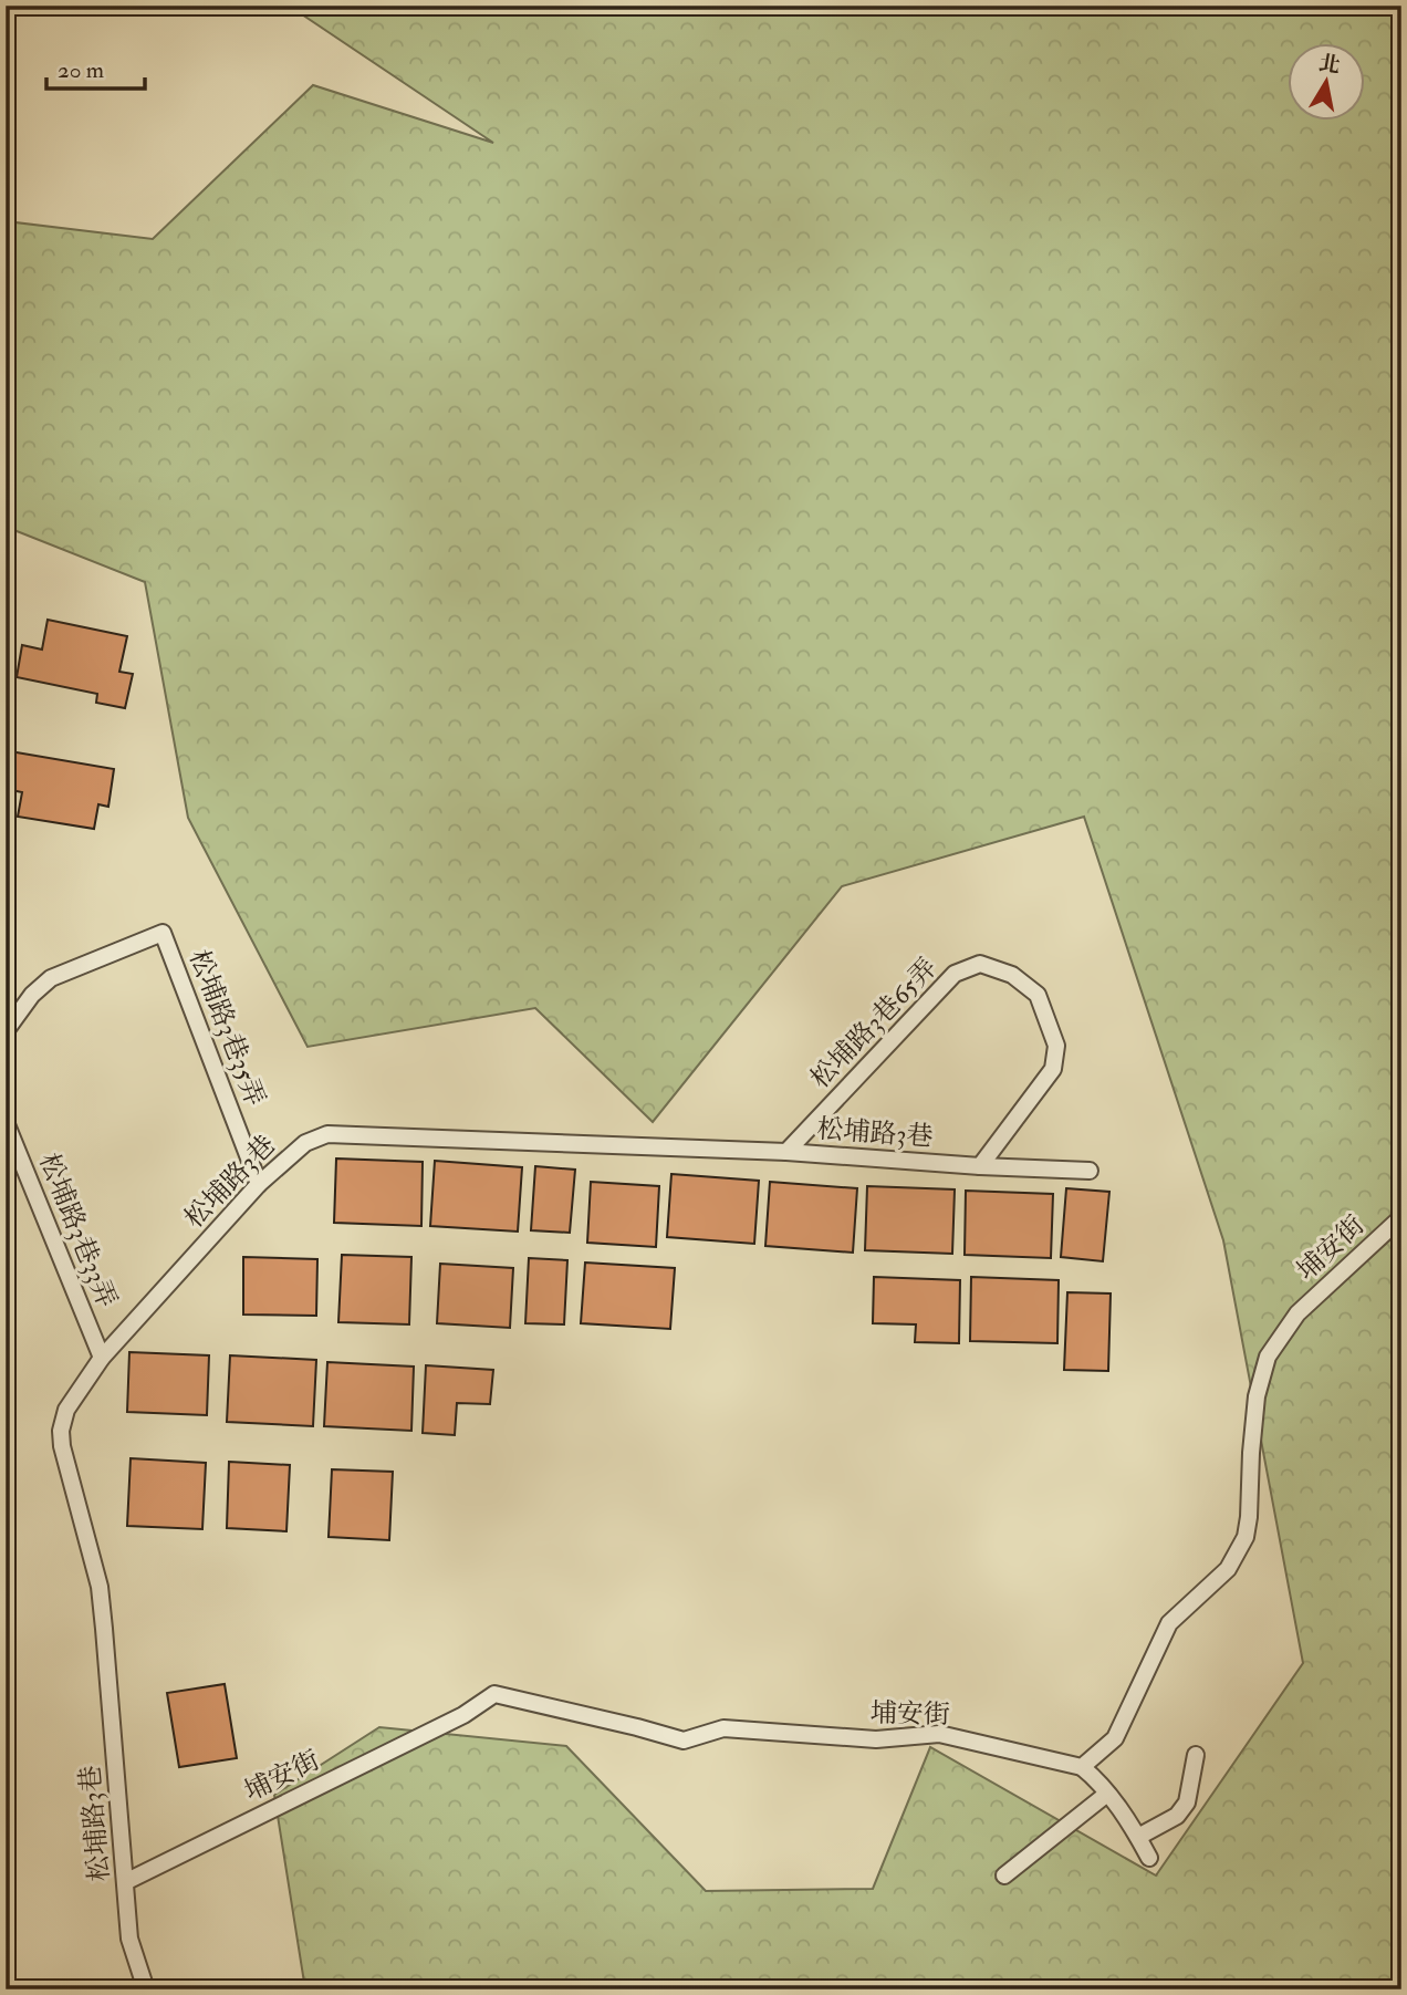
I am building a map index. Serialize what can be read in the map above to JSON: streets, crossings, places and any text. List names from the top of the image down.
{
  "streets": {
    "lane": [
      "松埔路3巷65弄",
      "松埔路3巷35弄",
      "松埔路3巷",
      "松埔路3巷33弄",
      "埔安街"
    ]
  },
  "crossings": [
    ["松埔路3巷65弄", "松埔路3巷"],
    ["松埔路3巷35弄", "松埔路3巷"],
    ["松埔路3巷", "松埔路3巷33弄"],
    ["松埔路3巷", "埔安街"]
  ],
  "scale_bar": "20 m",
  "north": "top"
}
